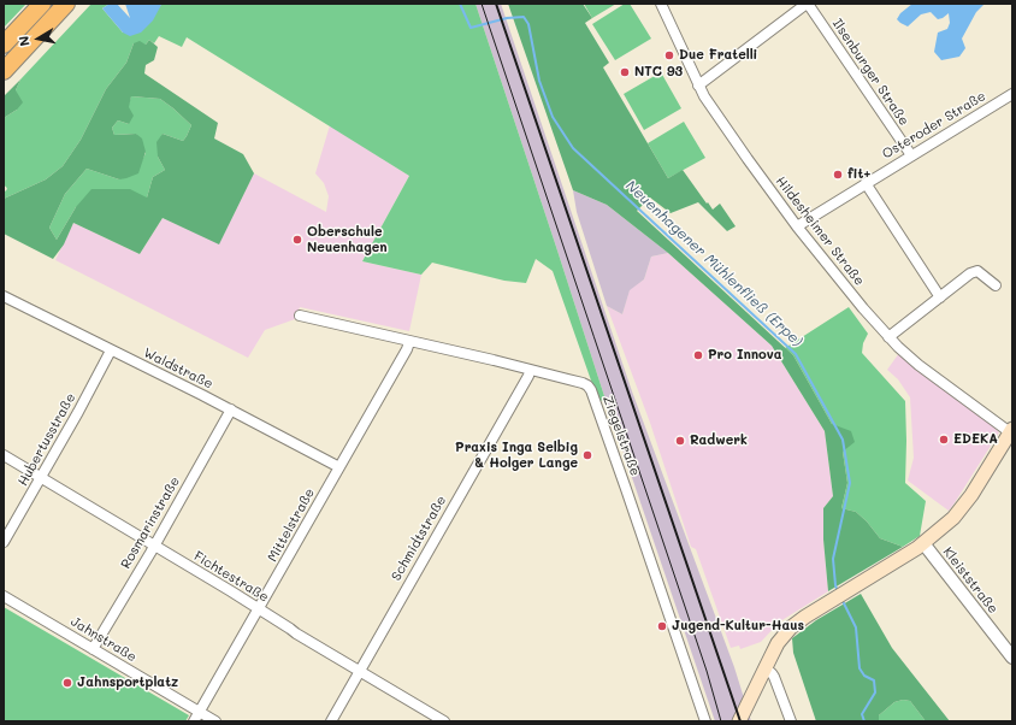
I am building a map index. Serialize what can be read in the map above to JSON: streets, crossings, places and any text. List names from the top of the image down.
{
  "streets": {
    "street": [
      "Ilsenburger Straße",
      "Osteroder Straße",
      "Hildesheimer Straße",
      "Waldstraße",
      "Ziegelstraße",
      "Hubertusstraße",
      "Rosmarinstraße",
      "Mittelstraße",
      "Schmidtstraße",
      "Fichtestraße",
      "Kleiststraße",
      "Jahnstraße"
    ]
  },
  "crossings": [
    ["Ilsenburger Straße", "Osteroder Straße"],
    ["Osteroder Straße", "Hildesheimer Straße"],
    ["Waldstraße", "Hubertusstraße"],
    ["Waldstraße", "Rosmarinstraße"],
    ["Waldstraße", "Mittelstraße"],
    ["Ziegelstraße", "Mittelstraße"],
    ["Ziegelstraße", "Schmidtstraße"],
    ["Hubertusstraße", "Fichtestraße"],
    ["Rosmarinstraße", "Fichtestraße"],
    ["Rosmarinstraße", "Jahnstraße"],
    ["Mittelstraße", "Fichtestraße"],
    ["Mittelstraße", "Jahnstraße"],
    ["Schmidtstraße", "Fichtestraße"]
  ],
  "water": ["Neuenhagener Mühlenfließ (Erpe)"],
  "places": [
    "Due Fratelli",
    "NTC 93",
    "fit+",
    "Oberschule Neuenhagen",
    "Pro Innova",
    "EDEKA",
    "Radwerk",
    "Praxis Inga Selbig & Holger Lange",
    "Jugend-Kultur-Haus",
    "Jahnsportplatz"
  ],
  "north": "left"
}
